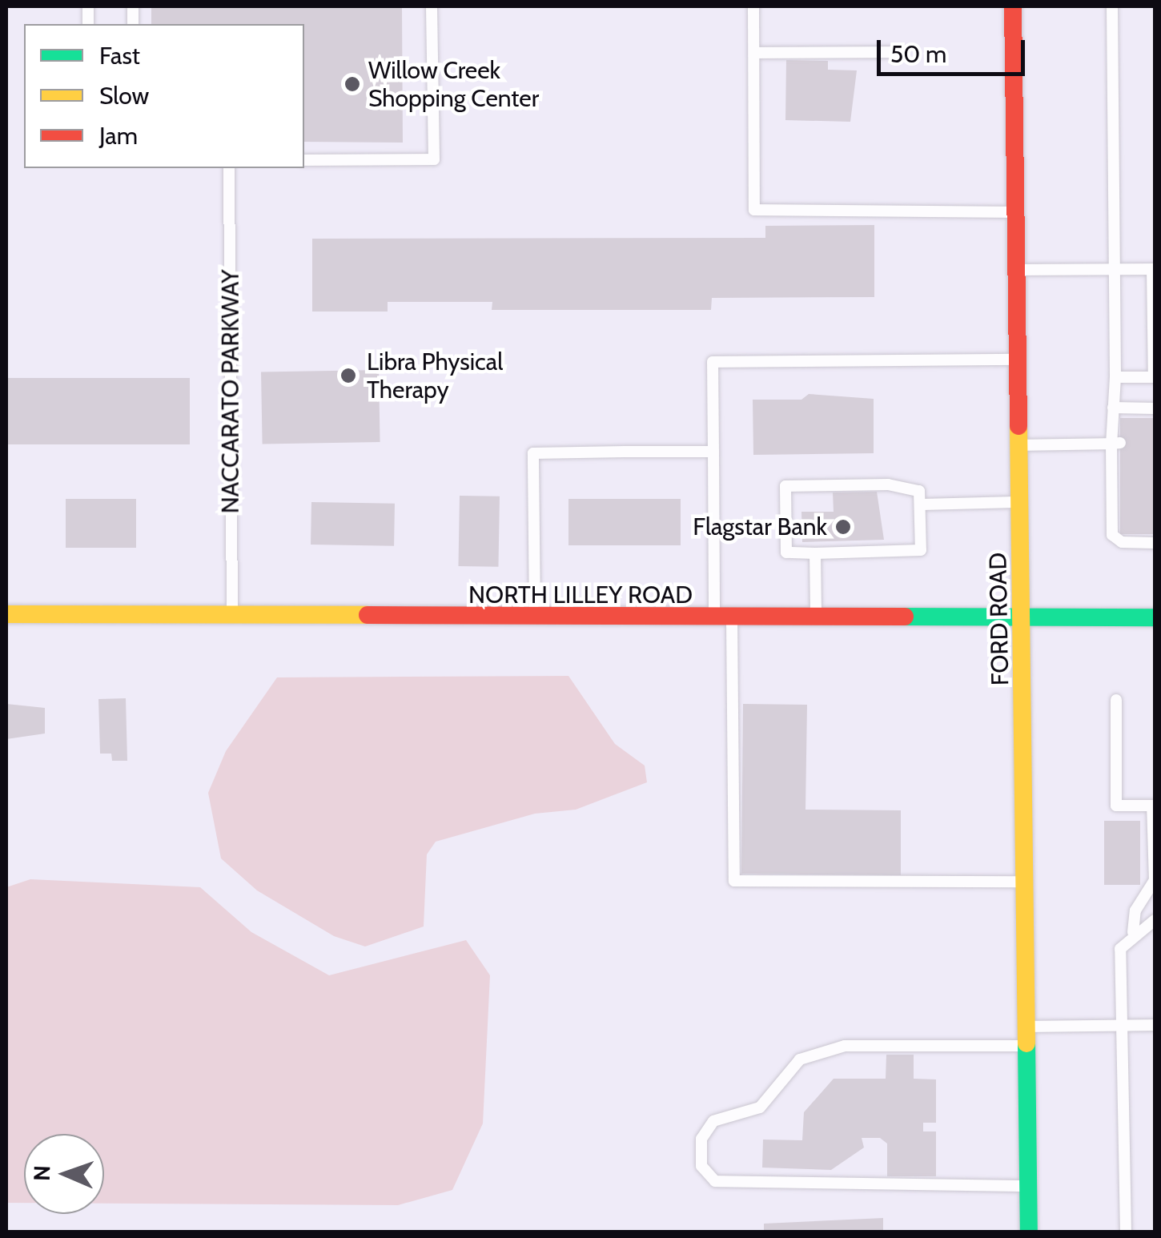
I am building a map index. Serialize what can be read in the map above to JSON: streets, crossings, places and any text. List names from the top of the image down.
{
  "streets": {
    "main road": ["NORTH LILLEY ROAD", "FORD ROAD"],
    "lane": ["NACCARATO PARKWAY"]
  },
  "crossings": [
    ["NACCARATO PARKWAY", "NORTH LILLEY ROAD"],
    ["NORTH LILLEY ROAD", "FORD ROAD"]
  ],
  "places": ["Willow Creek Shopping Center", "Libra Physical Therapy", "Flagstar Bank"],
  "legend": ["Fast", "Slow", "Jam"],
  "scale_bar": "50 m",
  "north": "left"
}
